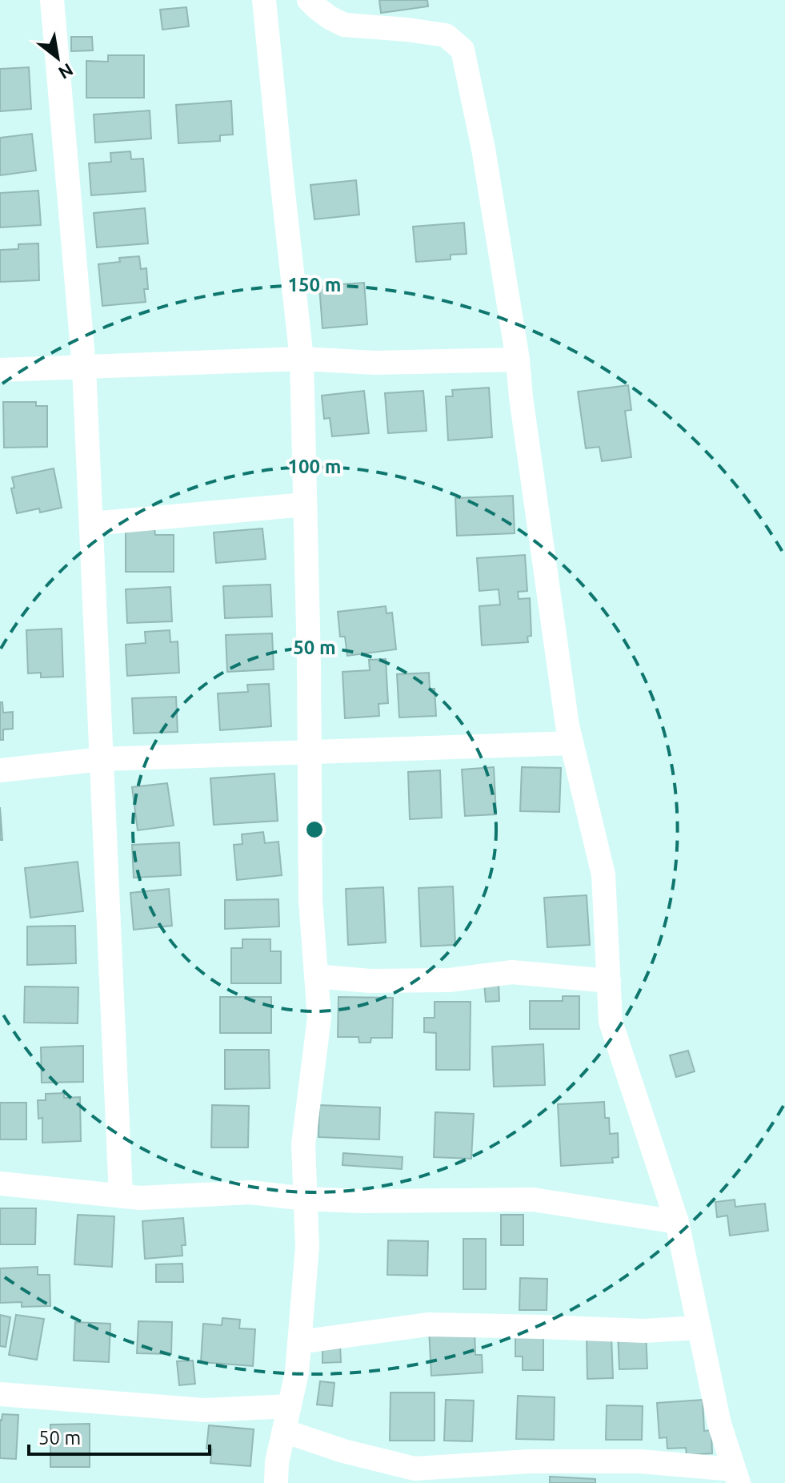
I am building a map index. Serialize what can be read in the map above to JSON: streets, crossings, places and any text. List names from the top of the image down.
{
  "scale_bar": "50 m",
  "north": "bottom right",
  "rings": ["150 m", "100 m", "50 m"]
}
